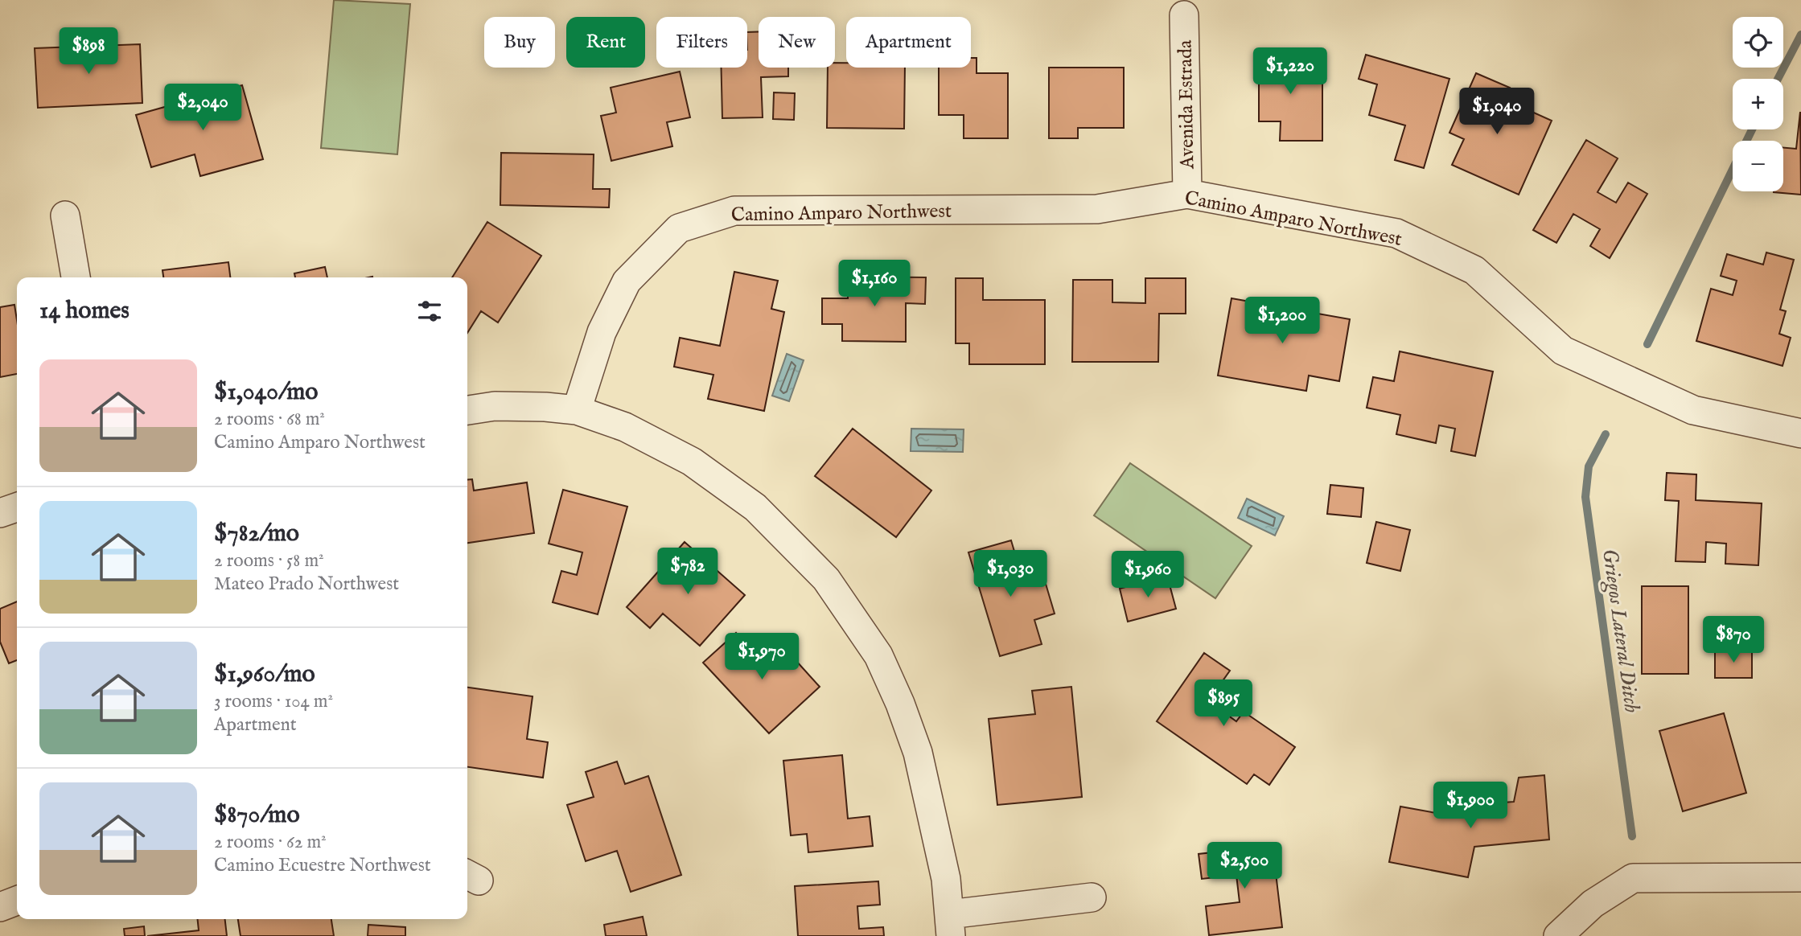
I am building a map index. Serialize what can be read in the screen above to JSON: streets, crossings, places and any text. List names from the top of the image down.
{
  "streets": {
    "street": ["Avenida Estrada", "Camino Amparo Northwest"]
  },
  "crossings": [
    ["Avenida Estrada", "Camino Amparo Northwest"]
  ],
  "water": ["Griegos Lateral Ditch"],
  "page": {
    "map_buttons": ["+", "−"],
    "chip": [
      "Buy",
      "Rent",
      "Filters",
      "New",
      "Apartment"
    ],
    "price": [
      "$898",
      "$1,220",
      "$2,040",
      "$1,040",
      "$1,160",
      "$1,200",
      "$782",
      "$1,030",
      "$1,960",
      "$870",
      "$1,970",
      "$895",
      "$1,900",
      "$2,500"
    ],
    "heading": "14 homes",
    "list": [
      {
        "name": "$1,040/mo",
        "note": "2 rooms · 68 m² · Camino Amparo Northwest"
      },
      {
        "name": "$782/mo",
        "note": "2 rooms · 58 m² · Mateo Prado Northwest"
      },
      {
        "name": "$1,960/mo",
        "note": "3 rooms · 104 m² · Apartment"
      },
      {
        "name": "$870/mo",
        "note": "2 rooms · 62 m² · Camino Ecuestre Northwest"
      }
    ]
  }
}
